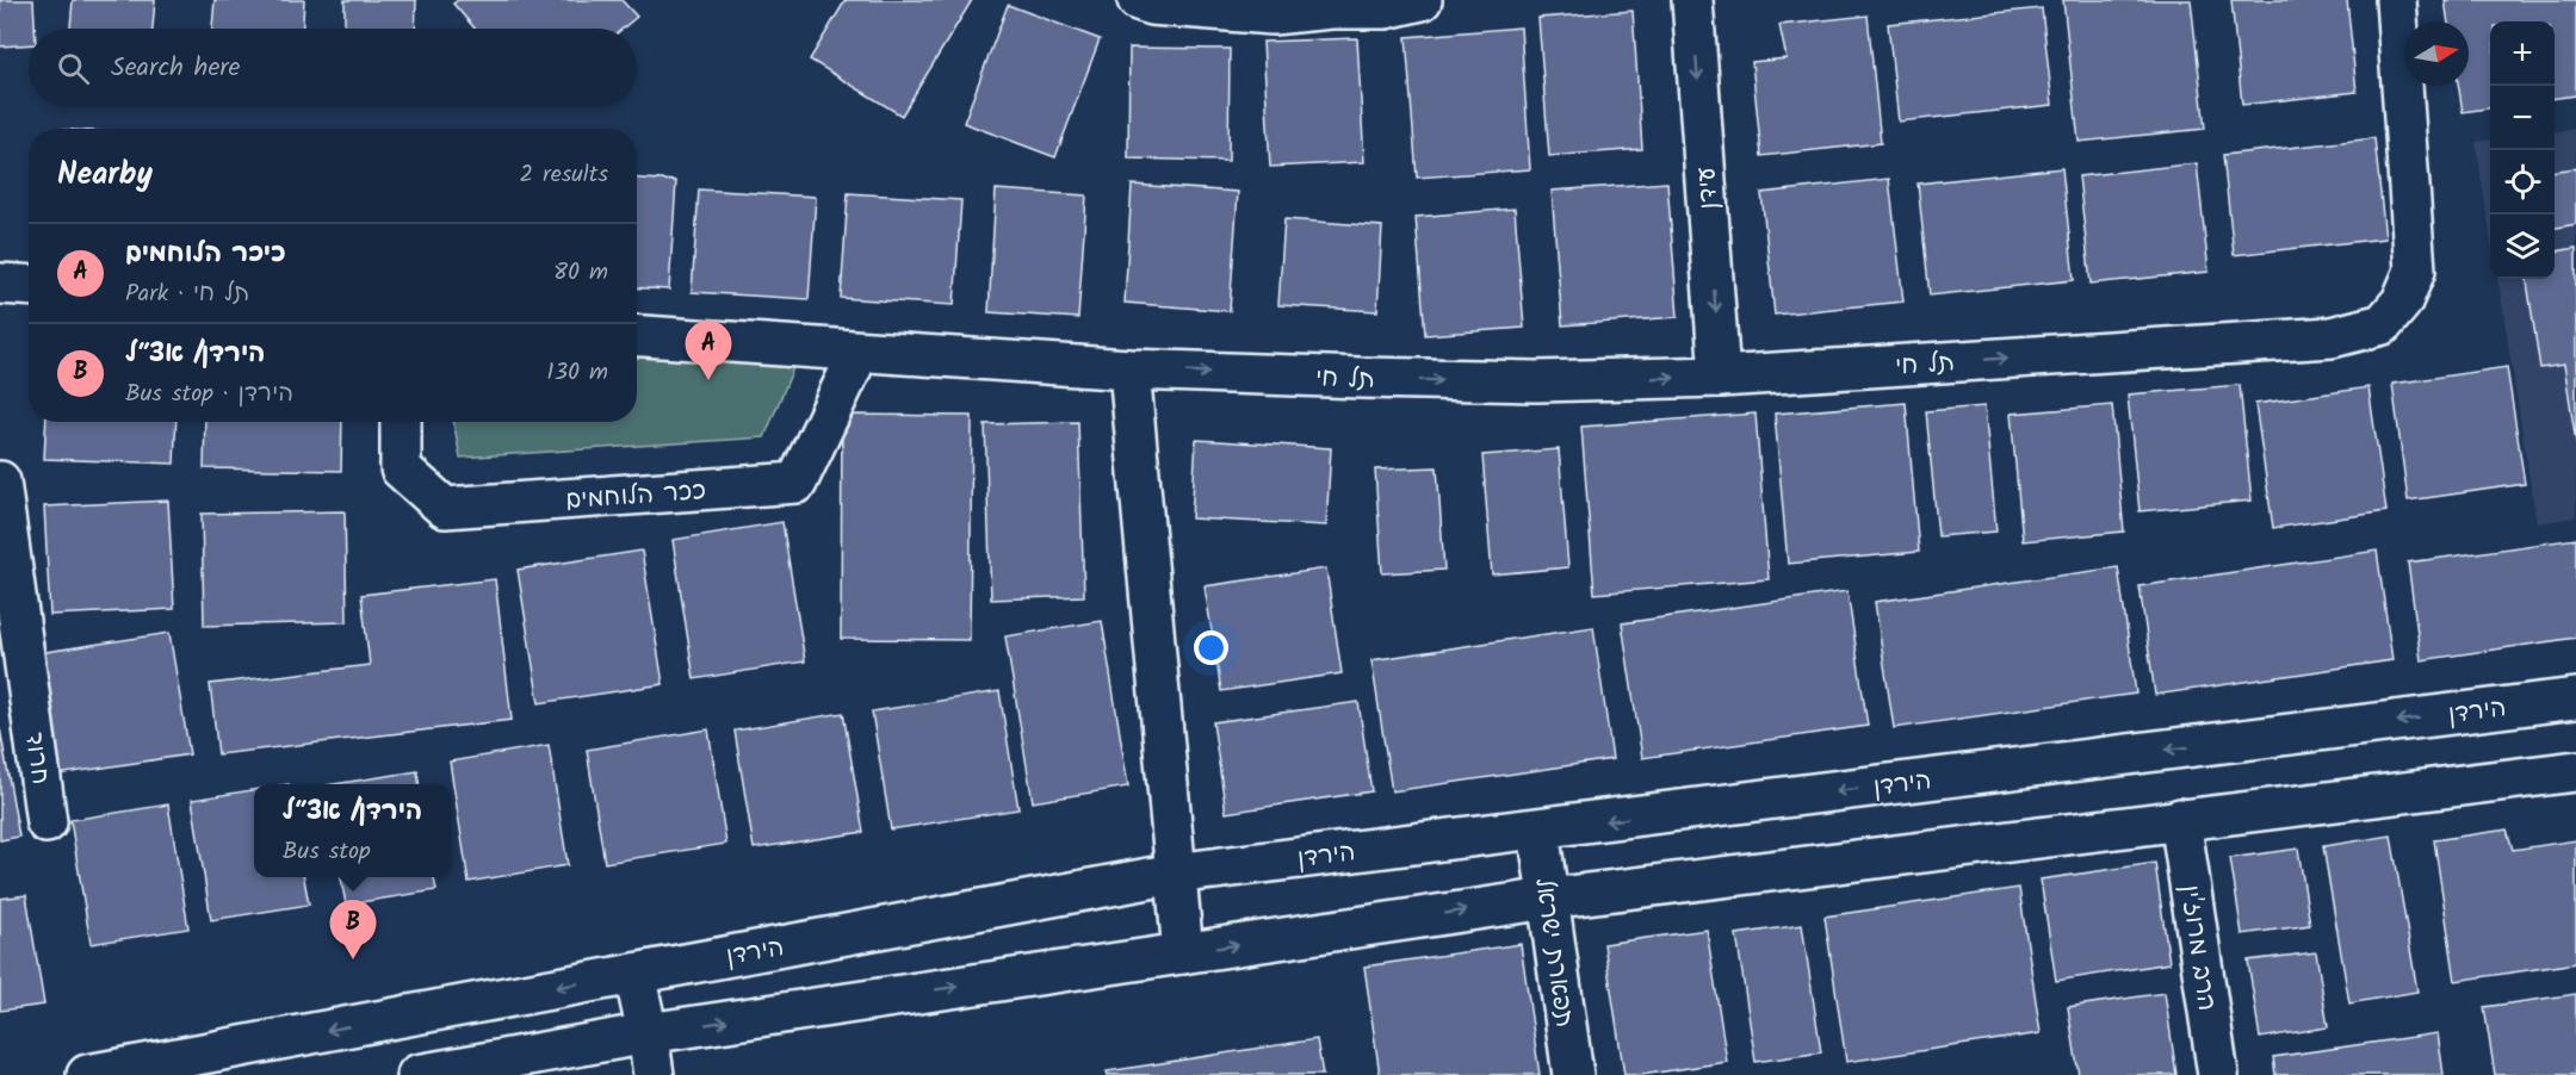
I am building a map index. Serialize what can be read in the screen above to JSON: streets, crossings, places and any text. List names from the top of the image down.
{
  "streets": {
    "street": [
      "עידן",
      "תל חי",
      "ככר הלוחמים",
      "הירדן",
      "חרוד",
      "הרב מרוז'ין",
      "תפארת ישראל"
    ]
  },
  "crossings": [
    ["עידן", "תל חי"],
    ["תל חי", "ככר הלוחמים"],
    ["הירדן", "תפארת ישראל"]
  ],
  "one_way": ["עידן", "תל חי"],
  "north": "right",
  "page": {
    "map_buttons": ["+", "−"],
    "search": "Search here",
    "heading": ["Nearby", "2 results"],
    "list": [
      {
        "mark": "A",
        "name": "כיכר הלוחמים",
        "note": "Park · תל חי",
        "value": "80 m"
      },
      {
        "mark": "B",
        "name": "הירדן/ אצ״ל",
        "note": "Bus stop · הירדן",
        "value": "130 m"
      }
    ],
    "pins": ["A", "B"],
    "popup": ["הירדן/ אצ״ל", "Bus stop"]
  }
}
